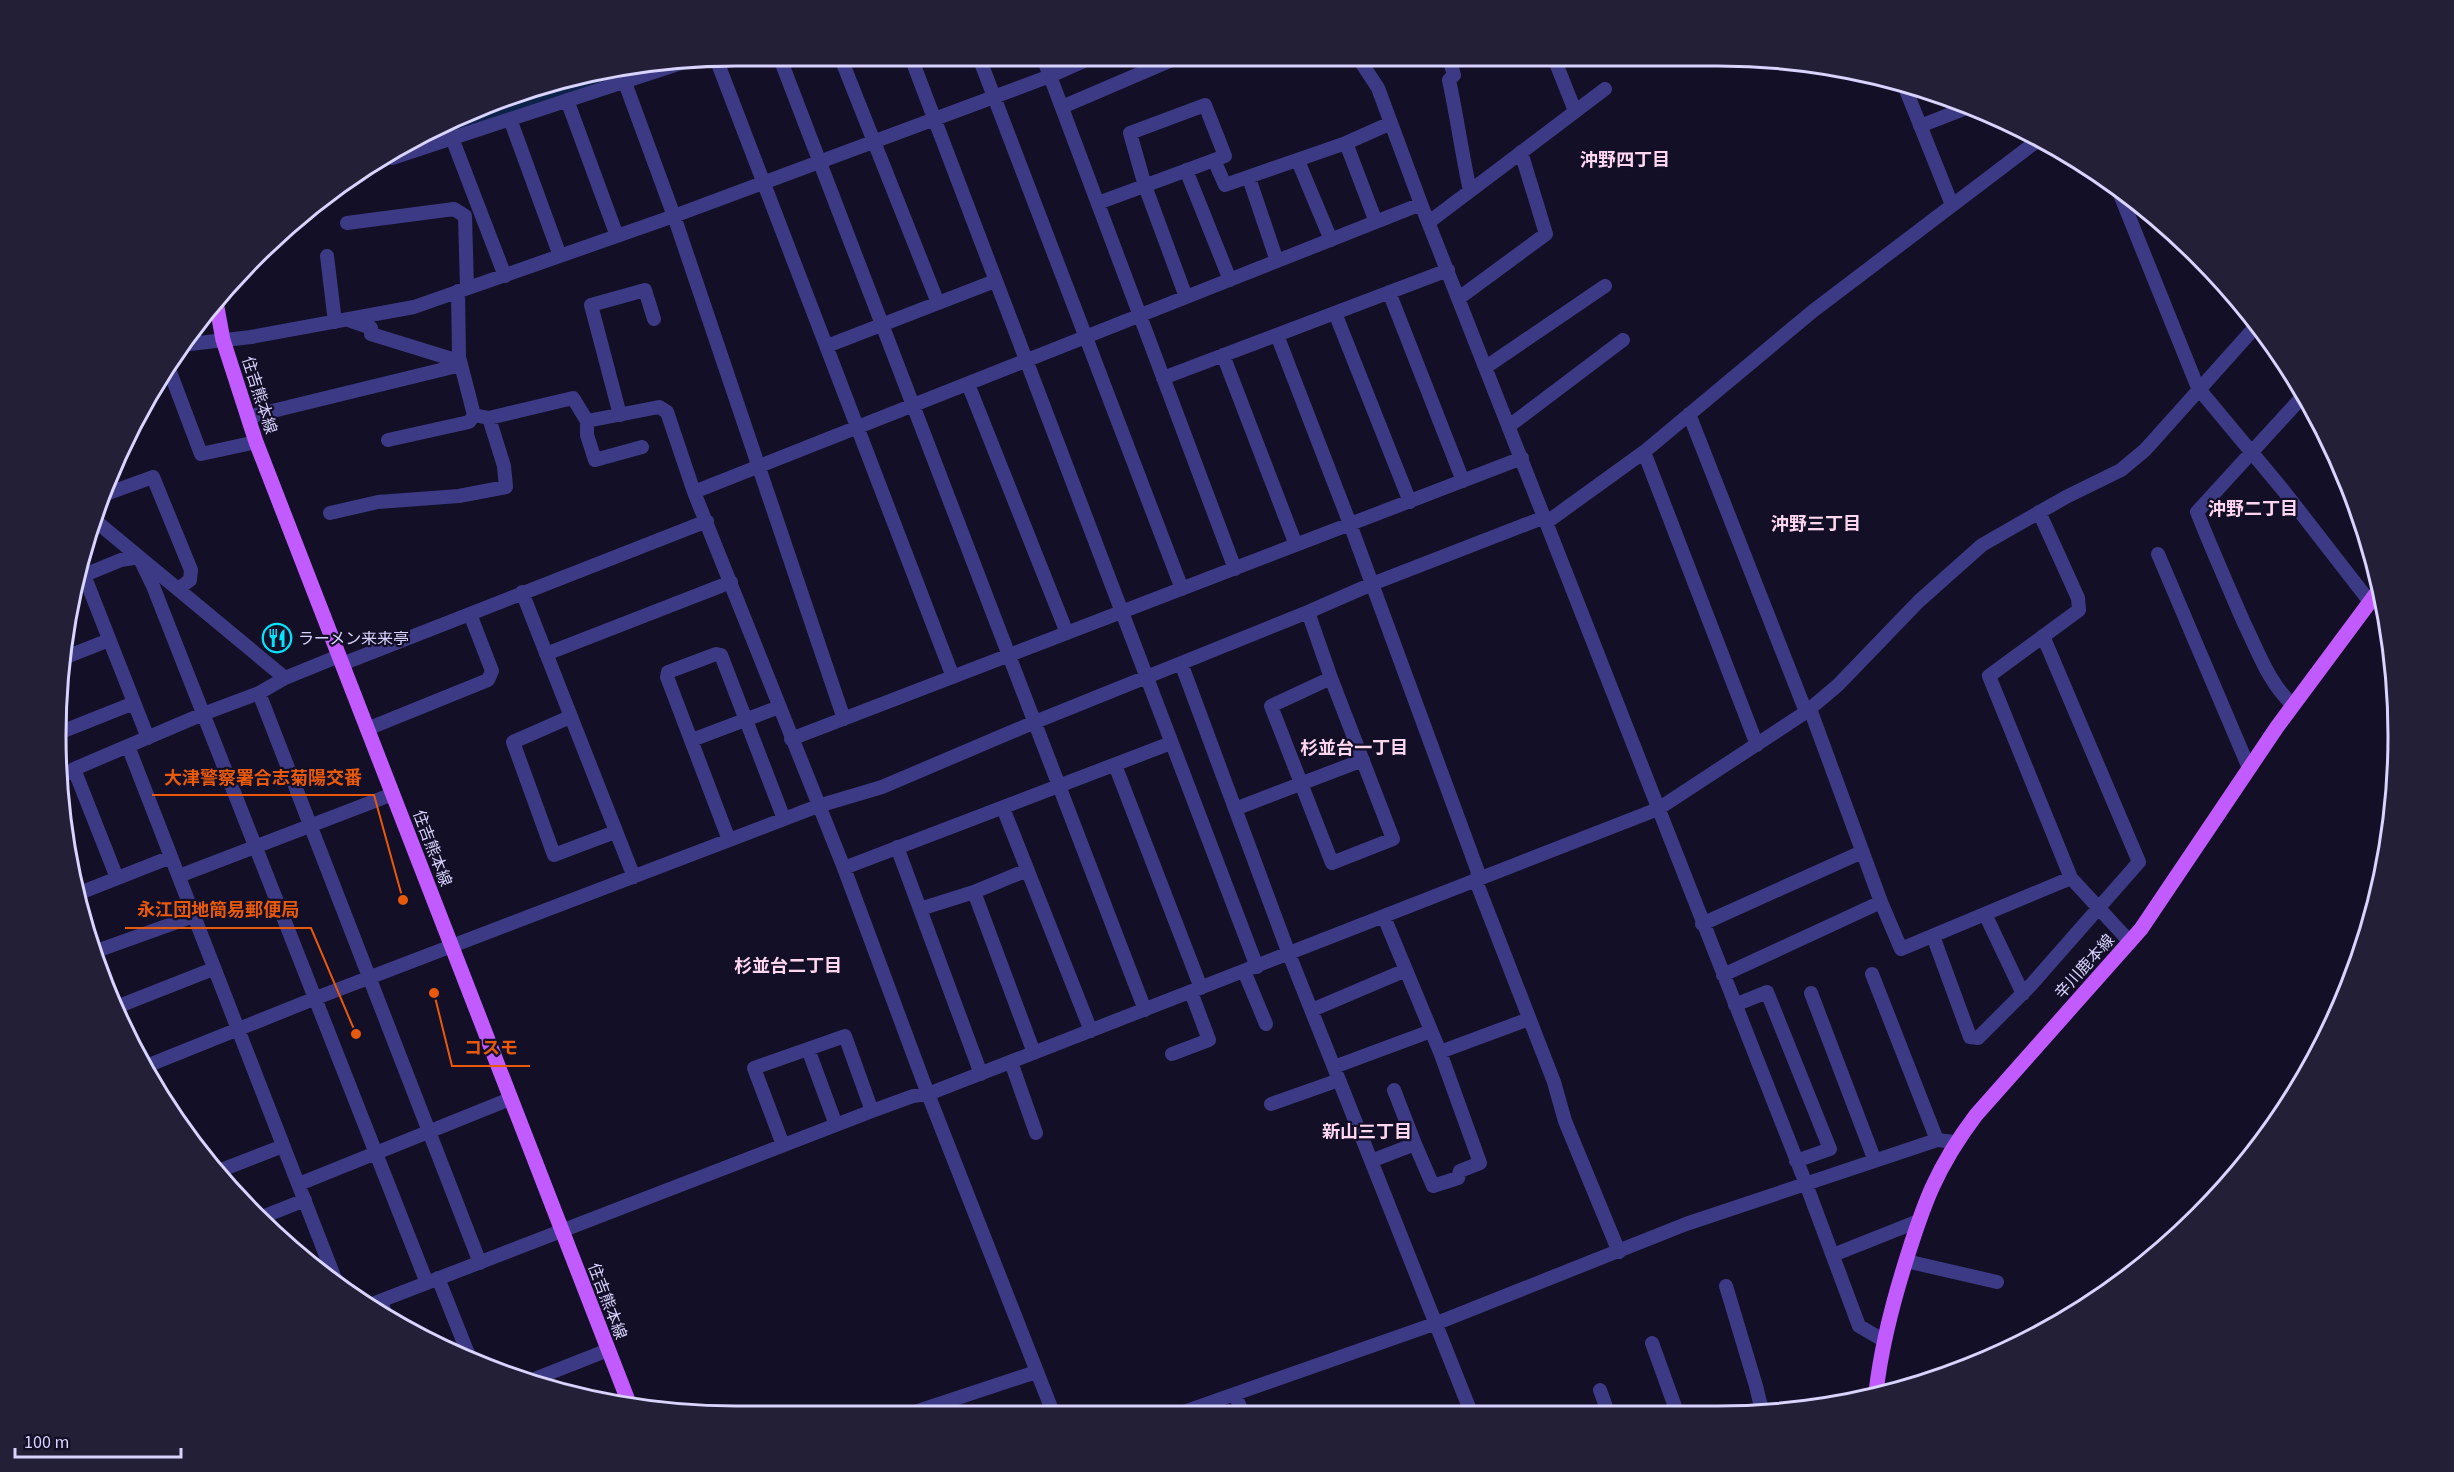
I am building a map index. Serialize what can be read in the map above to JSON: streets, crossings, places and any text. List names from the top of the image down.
{
  "streets": {
    "main road": ["住吉熊本線", "辛川鹿本線"]
  },
  "districts": [
    "沖野四丁目",
    "沖野二丁目",
    "沖野三丁目",
    "杉並台一丁目",
    "杉並台二丁目",
    "新山三丁目"
  ],
  "places": {
    "restaurant": ["ラーメン来来亭"],
    "other": ["大津警察署合志菊陽交番", "コスモ", "永江団地簡易郵便局"]
  },
  "scale_bar": "100 m"
}
